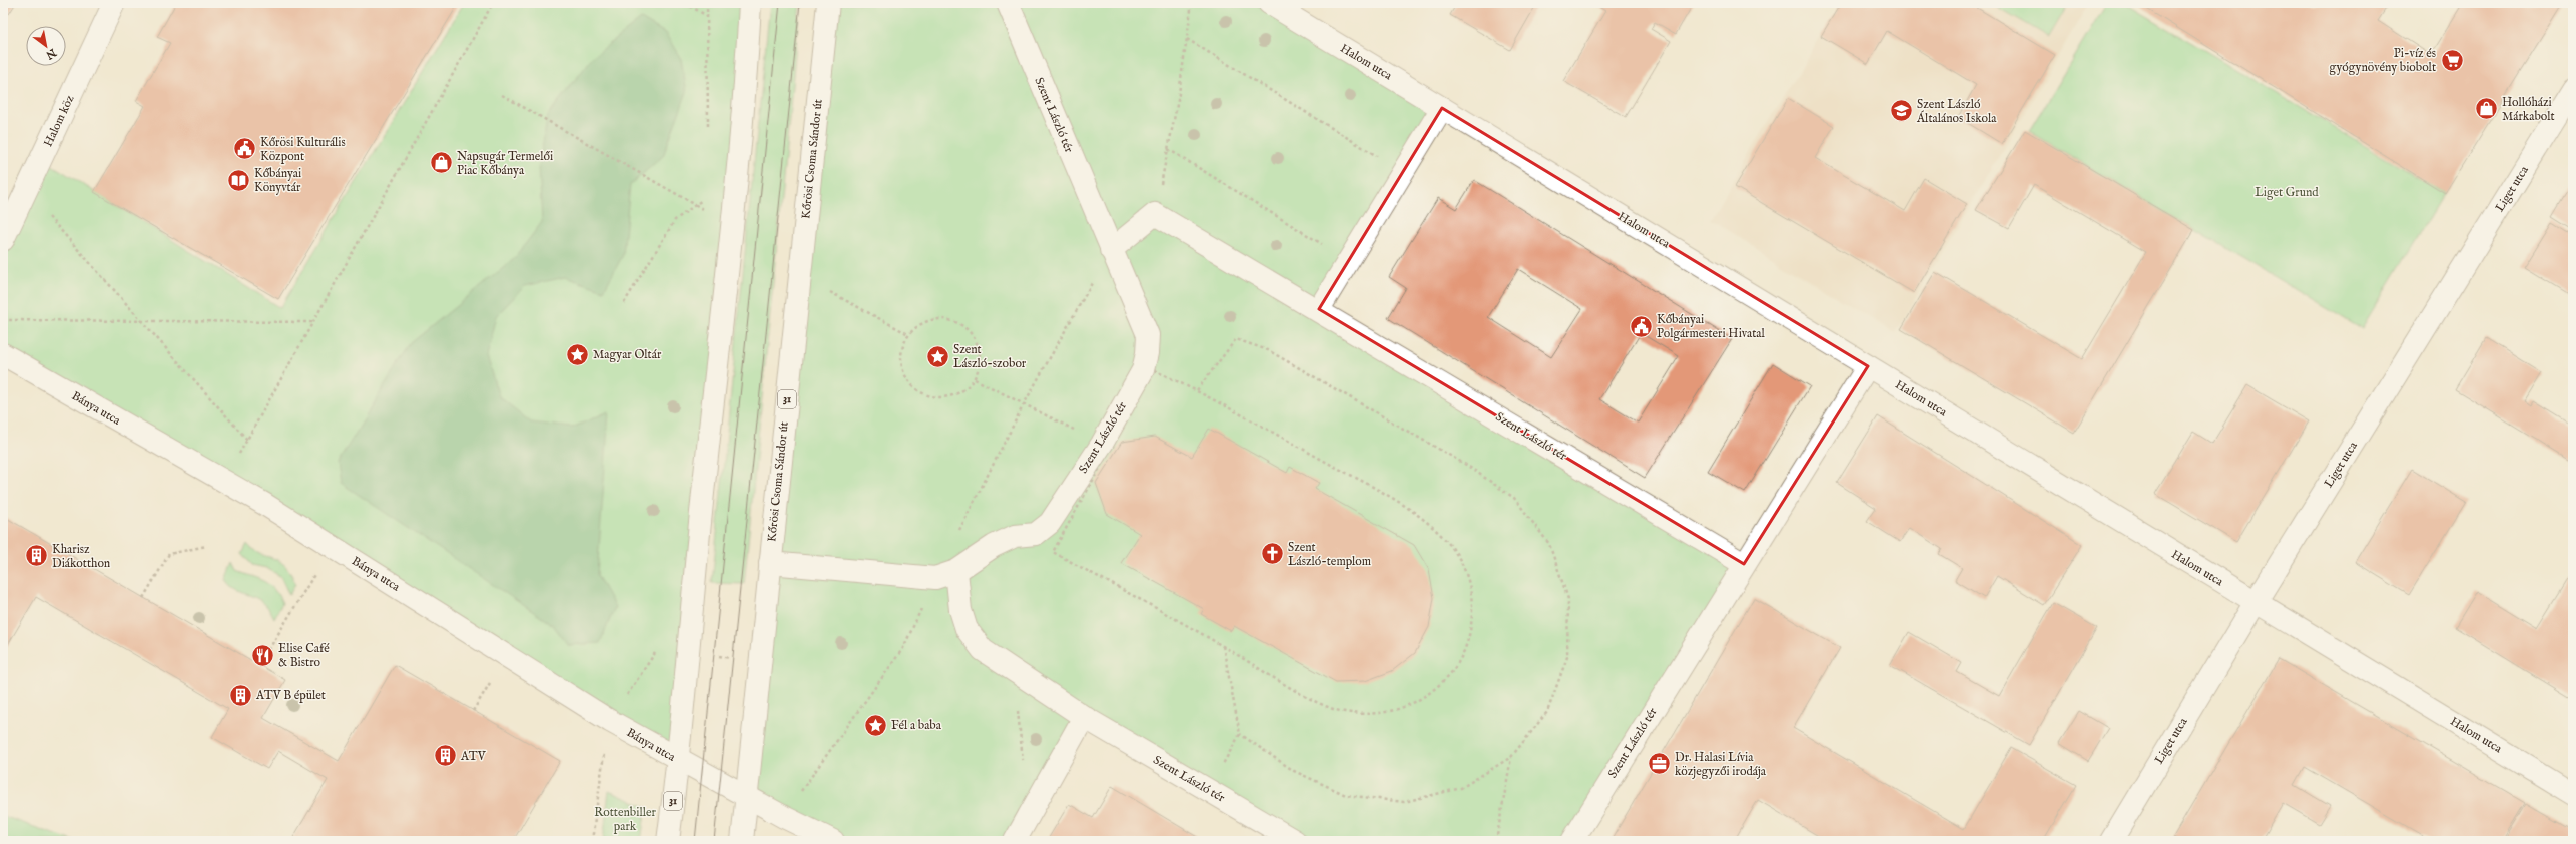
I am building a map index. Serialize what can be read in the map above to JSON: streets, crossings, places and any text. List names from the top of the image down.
{
  "streets": {
    "street": [
      "Halom utca",
      "Szent László tér",
      "Halom köz",
      "Kőrösi Csoma Sándor út",
      "Liget utca",
      "31",
      "Bánya utca"
    ]
  },
  "crossings": [
    ["Halom utca", "Szent László tér"],
    ["Halom utca", "Liget utca"],
    ["Szent László tér", "Kőrösi Csoma Sándor út"],
    ["Kőrösi Csoma Sándor út", "Bánya utca"],
    ["31", "Bánya utca"]
  ],
  "parks": ["Liget Grund", "Rottenbiller park"],
  "places": {
    "supermarket": ["Pi-víz és gyógynövény biobolt"],
    "shop": ["Hollóházi Márkabolt", "Napsugár Termelői Piac Kőbánya"],
    "school or university": ["Szent László Általános Iskola"],
    "public building": ["Kőrösi Kulturális Központ", "Kőbányai Polgármesteri Hivatal"],
    "library": ["Kőbányai Könyvtár"],
    "place": ["Magyar Oltár", "Szent László-szobor", "Fél a baba"],
    "church": ["Szent László-templom"],
    "building": ["Kharisz Diákotthon", "ATV B épület", "ATV"],
    "restaurant": ["Elise Café & Bistro"],
    "office": ["Dr. Halasi Lívia közjegyzői irodája"]
  },
  "north": "bottom right"
}
